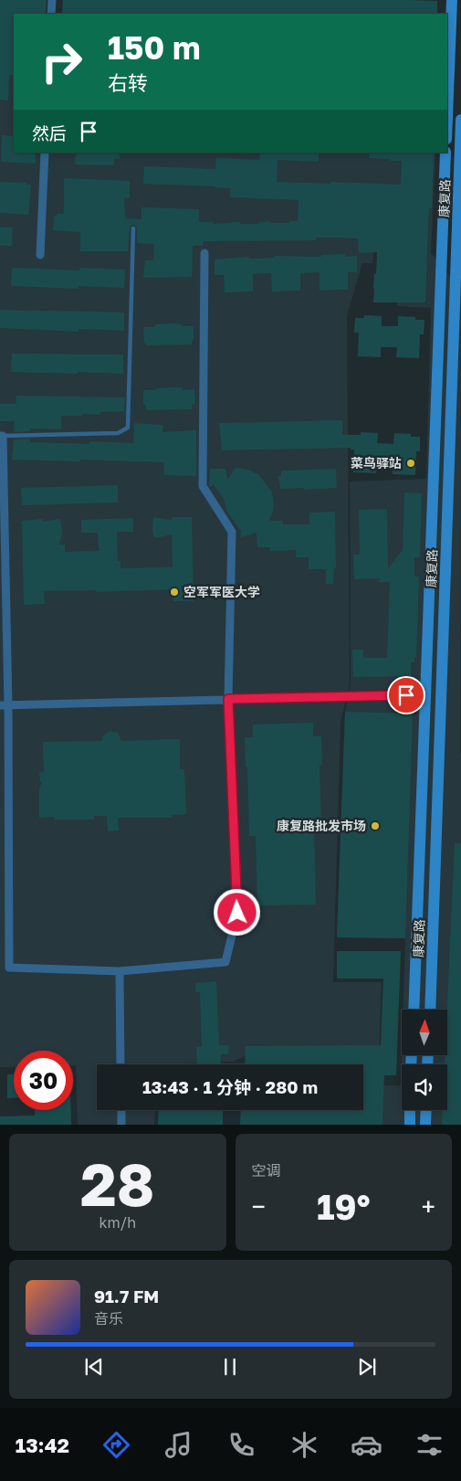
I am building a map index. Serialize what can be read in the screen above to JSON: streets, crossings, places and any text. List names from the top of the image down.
{
  "streets": {
    "main road": ["康复路"]
  },
  "places": ["菜鸟驿站", "空军军医大学", "康复路批发市场"],
  "north": "top",
  "page": {
    "turn": ["150 m", "右转"],
    "then": "然后",
    "limit": "30",
    "trip": "13:43 · 1 分钟 · 280 m",
    "tile": [
      ["28", "km/h"],
      "空调"
    ],
    "heat": ["−", "19°", "+"],
    "song": ["91.7 FM", "音乐"],
    "tabs": "13:42"
  }
}
